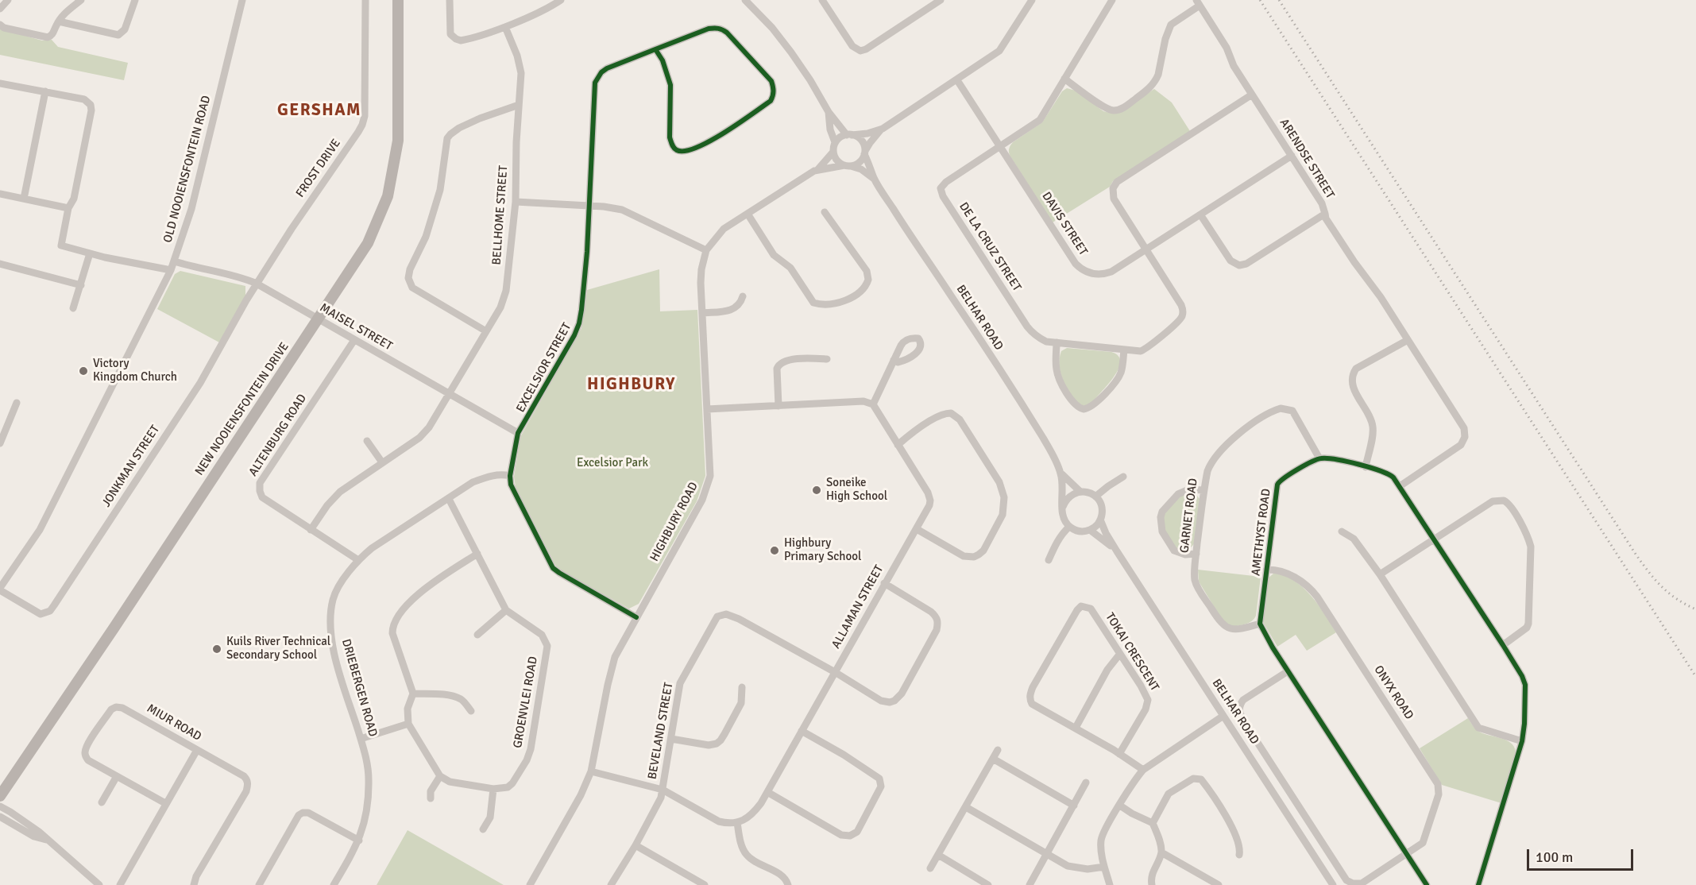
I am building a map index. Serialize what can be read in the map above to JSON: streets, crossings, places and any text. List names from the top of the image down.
{
  "streets": {
    "street": [
      "ARENDSE STREET",
      "FROST DRIVE",
      "OLD NOOIENSFONTEIN ROAD",
      "BELLHOME STREET",
      "DAVIS STREET",
      "DE LA CRUZ STREET",
      "BELHAR ROAD",
      "MAISEL STREET",
      "EXCELSIOR STREET",
      "NEW NOOIENSFONTEIN DRIVE",
      "ALTENBURG ROAD",
      "JONKMAN STREET",
      "GARNET ROAD",
      "HIGHBURY ROAD",
      "AMETHYST ROAD",
      "ALLAMAN STREET",
      "TOKAI CRESCENT",
      "DRIEBERGEN ROAD",
      "ONYX ROAD",
      "GROENVLEI ROAD",
      "MIUR ROAD",
      "BEVELAND STREET"
    ]
  },
  "crossings": [
    ["ARENDSE STREET", "DAVIS STREET"],
    ["FROST DRIVE", "MAISEL STREET"],
    ["FROST DRIVE", "JONKMAN STREET"],
    ["OLD NOOIENSFONTEIN ROAD", "MAISEL STREET"],
    ["OLD NOOIENSFONTEIN ROAD", "JONKMAN STREET"],
    ["BELLHOME STREET", "MAISEL STREET"],
    ["BELLHOME STREET", "ALTENBURG ROAD"],
    ["DAVIS STREET", "DE LA CRUZ STREET"],
    ["BELHAR ROAD", "HIGHBURY ROAD"],
    ["MAISEL STREET", "EXCELSIOR STREET"],
    ["MAISEL STREET", "NEW NOOIENSFONTEIN DRIVE"],
    ["MAISEL STREET", "ALTENBURG ROAD"],
    ["MAISEL STREET", "JONKMAN STREET"],
    ["EXCELSIOR STREET", "HIGHBURY ROAD"],
    ["EXCELSIOR STREET", "DRIEBERGEN ROAD"],
    ["ALTENBURG ROAD", "DRIEBERGEN ROAD"],
    ["GARNET ROAD", "AMETHYST ROAD"],
    ["AMETHYST ROAD", "ONYX ROAD"],
    ["ALLAMAN STREET", "BEVELAND STREET"],
    ["DRIEBERGEN ROAD", "GROENVLEI ROAD"]
  ],
  "districts": ["GERSHAM", "HIGHBURY"],
  "parks": ["Excelsior Park"],
  "places": [
    "Victory Kingdom Church",
    "Soneike High School",
    "Highbury Primary School",
    "Kuils River Technical Secondary School"
  ],
  "scale_bar": "100 m"
}
